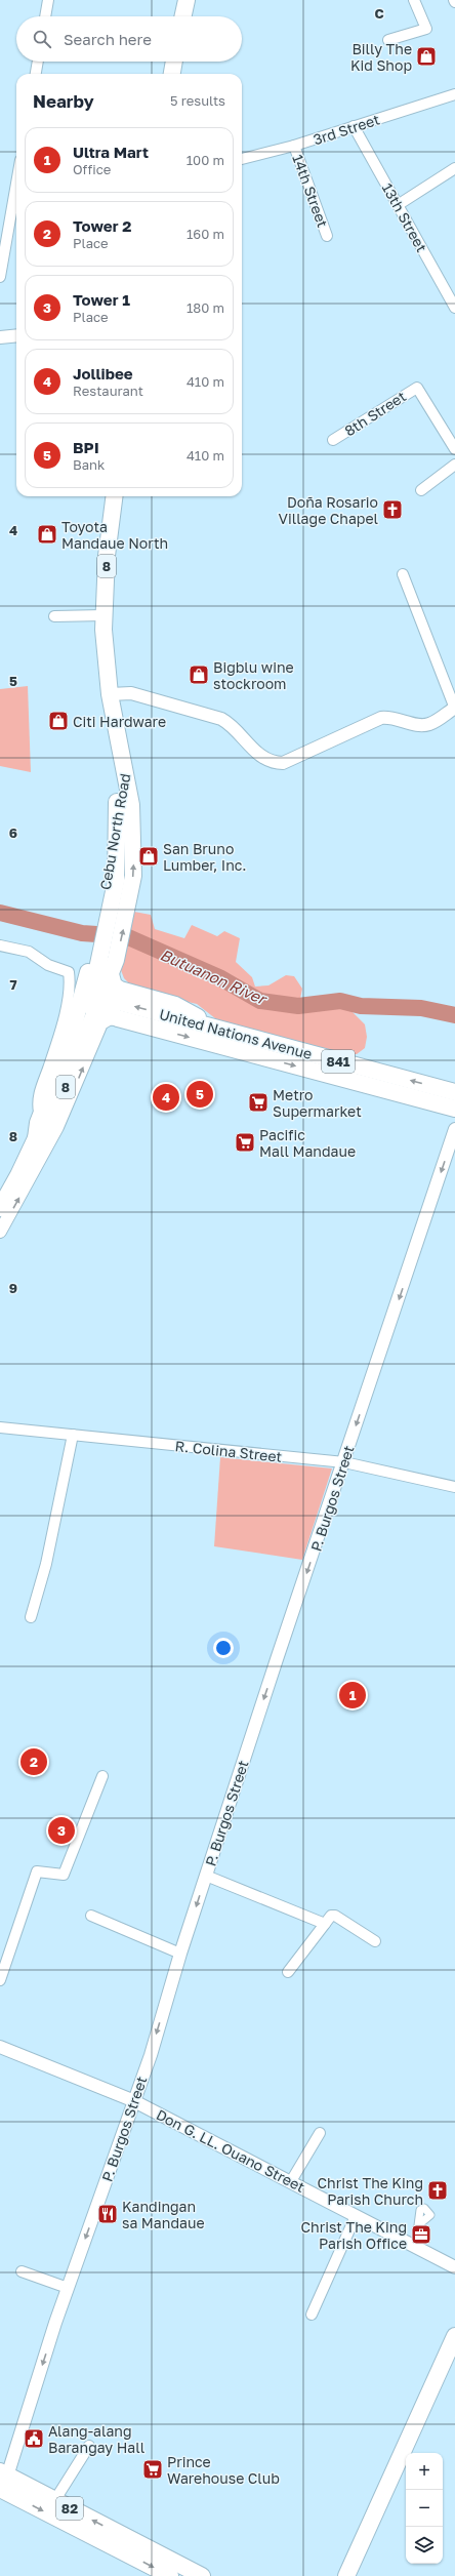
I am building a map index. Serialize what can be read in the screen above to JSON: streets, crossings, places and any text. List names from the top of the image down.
{
  "streets": {
    "main road": [
      "8",
      "Cebu North Road",
      "United Nations Avenue",
      "841",
      "82"
    ],
    "street": [
      "3rd Street",
      "14th Street",
      "13th Street",
      "8th Street",
      "R. Colina Street",
      "P. Burgos Street",
      "Don G. LL. Ouano Street"
    ]
  },
  "crossings": [
    ["3rd Street", "14th Street"],
    ["3rd Street", "13th Street"],
    ["8", "Cebu North Road"],
    ["8", "United Nations Avenue"],
    ["R. Colina Street", "P. Burgos Street"],
    ["P. Burgos Street", "Don G. LL. Ouano Street"],
    ["P. Burgos Street", "82"]
  ],
  "one_way": ["P. Burgos Street"],
  "water": ["Butuanon River"],
  "places": {
    "shop": [
      "Billy The Kid Shop",
      "Toyota Mandaue North",
      "Bigblu wine stockroom",
      "Citi Hardware",
      "San Bruno Lumber, Inc."
    ],
    "church": ["Doña Rosario Village Chapel", "Christ The King Parish Church"],
    "supermarket": ["Metro Supermarket", "Pacific Mall Mandaue", "Prince Warehouse Club"],
    "restaurant": ["Kandingan sa Mandaue"],
    "office": ["Christ The King Parish Office"],
    "public building": ["Alang-alang Barangay Hall"]
  },
  "page": {
    "search": "Search here",
    "heading": ["Nearby", "5 results"],
    "list": [
      {
        "mark": "1",
        "name": "Ultra Mart",
        "note": "Office",
        "value": "100 m"
      },
      {
        "mark": "2",
        "name": "Tower 2",
        "note": "Place",
        "value": "160 m"
      },
      {
        "mark": "3",
        "name": "Tower 1",
        "note": "Place",
        "value": "180 m"
      },
      {
        "mark": "4",
        "name": "Jollibee",
        "note": "Restaurant",
        "value": "410 m"
      },
      {
        "mark": "5",
        "name": "BPI",
        "note": "Bank",
        "value": "410 m"
      }
    ],
    "pins": [
      "5",
      "4",
      "1",
      "2",
      "3"
    ],
    "map_buttons": ["+", "−"]
  },
  "grid": {
    "columns": ["C"],
    "rows": [
      "4",
      "5",
      "6",
      "7",
      "8",
      "9"
    ]
  }
}
